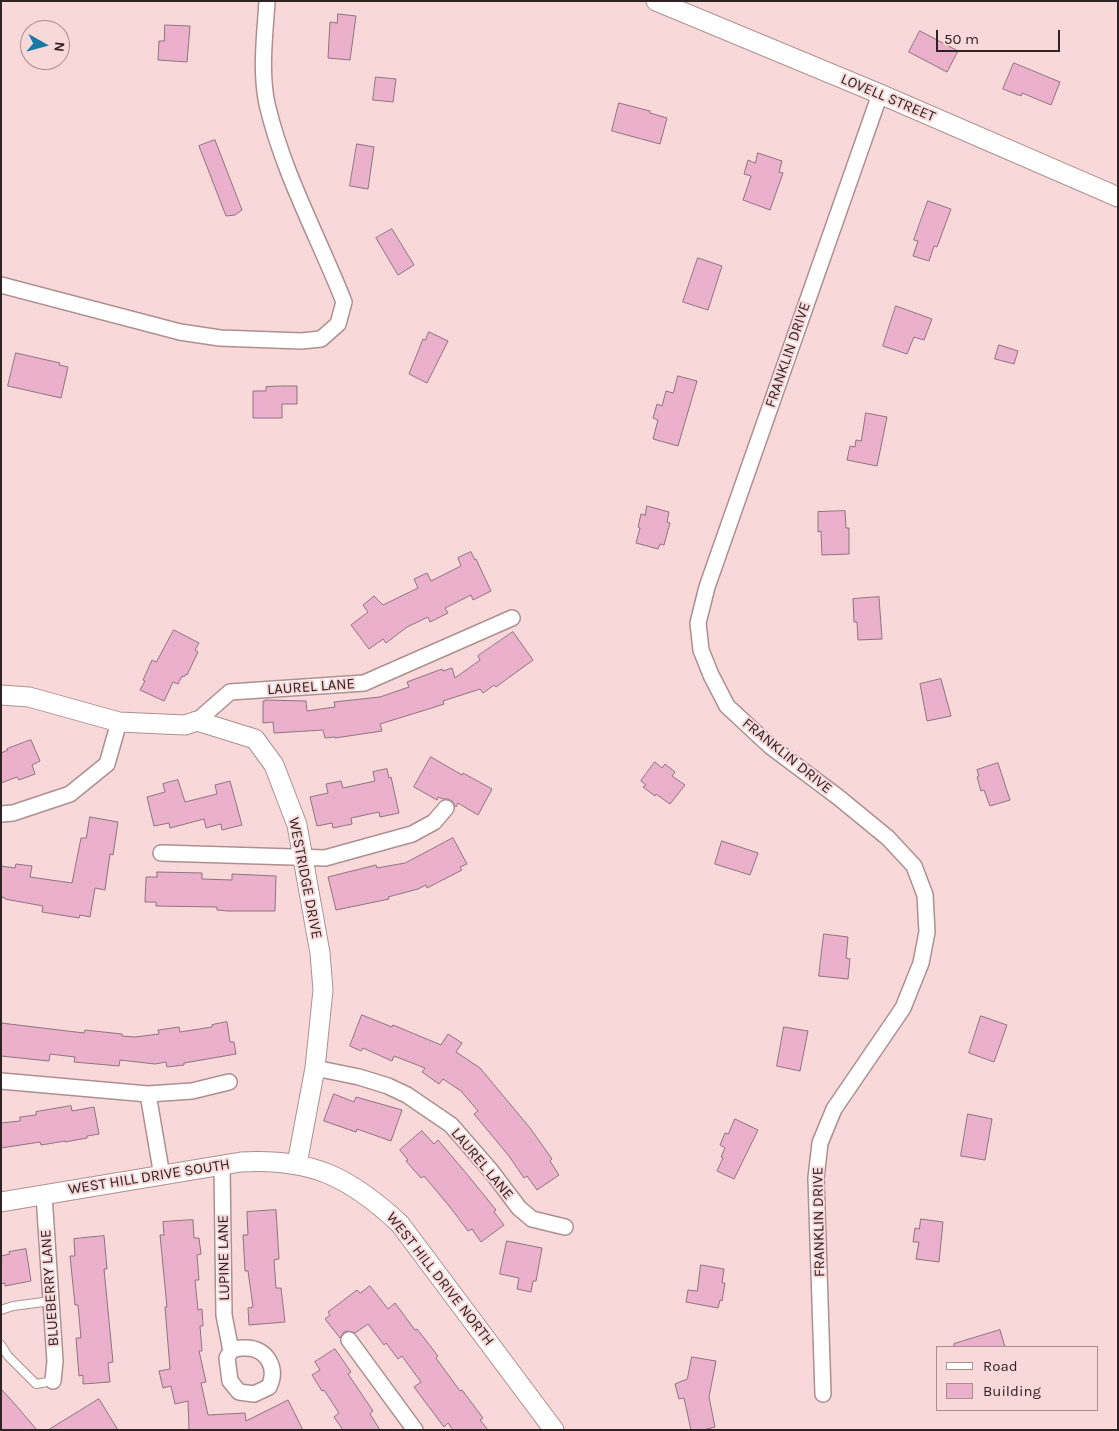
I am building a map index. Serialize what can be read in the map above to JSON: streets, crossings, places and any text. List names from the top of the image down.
{
  "streets": {
    "street": [
      "LOVELL STREET",
      "FRANKLIN DRIVE",
      "LAUREL LANE",
      "WESTRIDGE DRIVE",
      "WEST HILL DRIVE SOUTH",
      "LUPINE LANE",
      "WEST HILL DRIVE NORTH",
      "BLUEBERRY LANE"
    ]
  },
  "crossings": [
    ["LOVELL STREET", "FRANKLIN DRIVE"],
    ["LAUREL LANE", "WESTRIDGE DRIVE"],
    ["WESTRIDGE DRIVE", "WEST HILL DRIVE SOUTH"],
    ["WESTRIDGE DRIVE", "WEST HILL DRIVE NORTH"],
    ["WEST HILL DRIVE SOUTH", "LUPINE LANE"],
    ["WEST HILL DRIVE SOUTH", "WEST HILL DRIVE NORTH"],
    ["WEST HILL DRIVE SOUTH", "BLUEBERRY LANE"]
  ],
  "legend": ["Road", "Building"],
  "scale_bar": "50 m",
  "north": "right"
}
